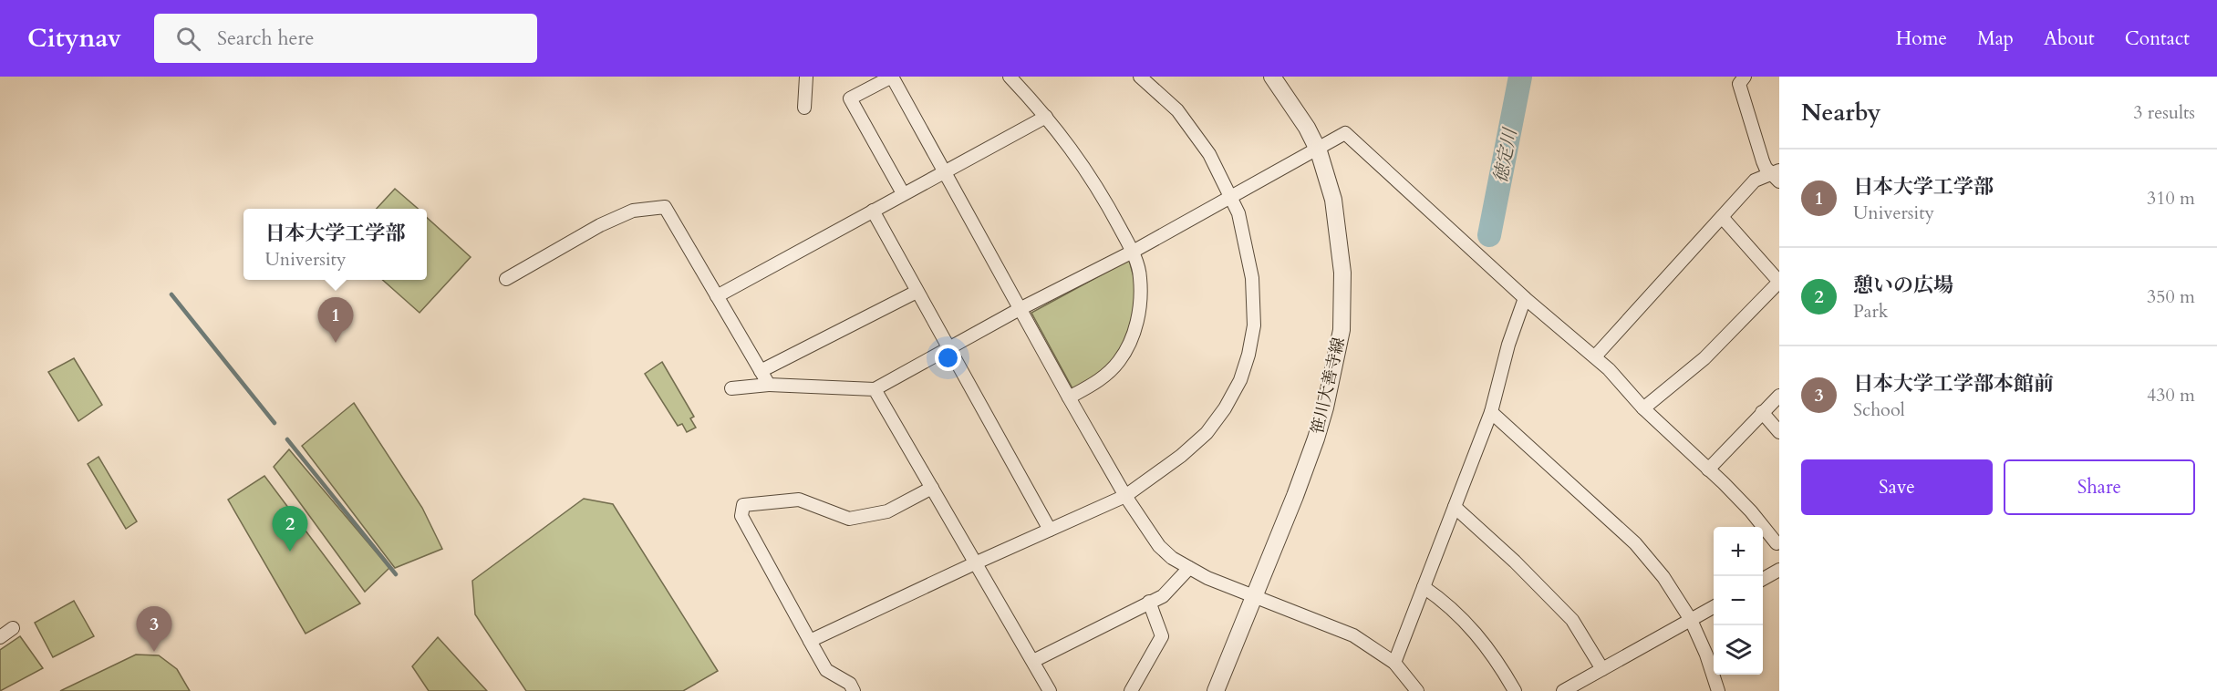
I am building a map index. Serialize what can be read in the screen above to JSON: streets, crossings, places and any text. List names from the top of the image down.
{
  "streets": {
    "street": ["笹川大善寺線"]
  },
  "water": ["徳定川"],
  "page": {
    "header": "Citynav",
    "search": "Search here",
    "nav": [
      "Home",
      "Map",
      "About",
      "Contact"
    ],
    "heading": ["Nearby", "3 results"],
    "list": [
      {
        "mark": "1",
        "name": "日本大学工学部",
        "note": "University",
        "value": "310 m"
      },
      {
        "mark": "2",
        "name": "憩いの広場",
        "note": "Park",
        "value": "350 m"
      },
      {
        "mark": "3",
        "name": "日本大学工学部本館前",
        "note": "School",
        "value": "430 m"
      }
    ],
    "popup": ["日本大学工学部", "University"],
    "pins": ["1", "2", "3"],
    "buttons": ["Save", "Share"],
    "map_buttons": ["+", "−"]
  }
}
